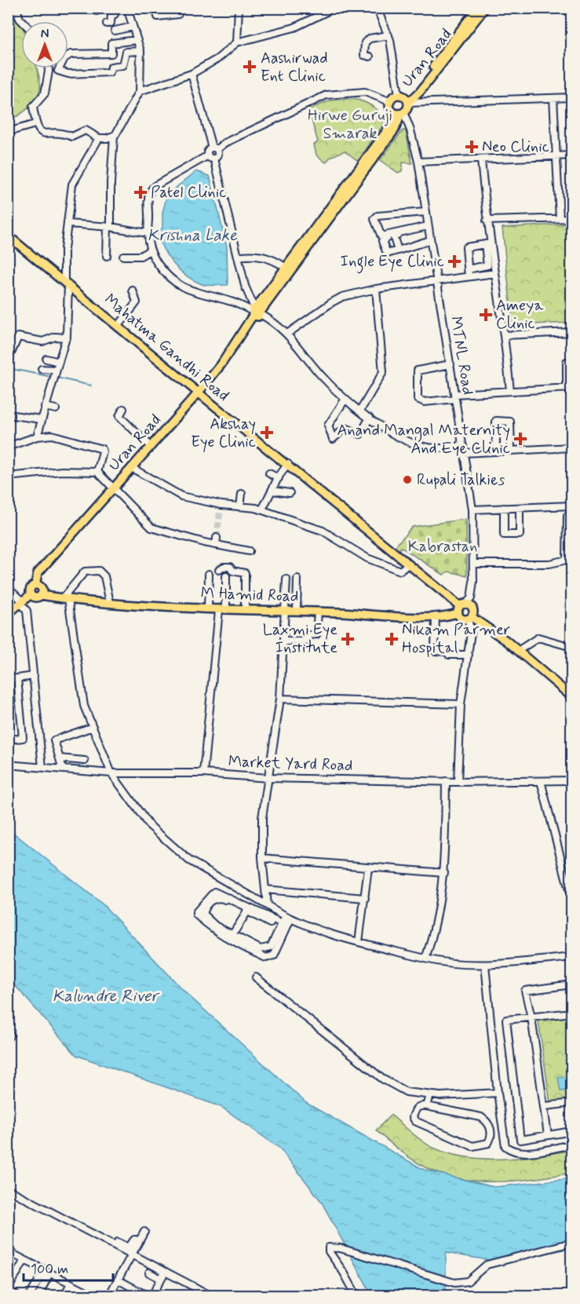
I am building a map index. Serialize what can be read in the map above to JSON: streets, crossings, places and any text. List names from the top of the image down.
{
  "streets": {
    "main road": ["Uran Road", "Mahatma Gandhi Road", "M Hamid Road"],
    "street": ["MTNL Road", "Market Yard Road"]
  },
  "crossings": [
    ["Uran Road", "Mahatma Gandhi Road"],
    ["Uran Road", "MTNL Road"],
    ["Uran Road", "M Hamid Road"],
    ["Mahatma Gandhi Road", "MTNL Road"],
    ["Mahatma Gandhi Road", "M Hamid Road"],
    ["MTNL Road", "M Hamid Road"]
  ],
  "water": ["Krishna Lake", "Kalundre River"],
  "parks": ["Hirwe Guruji Smarak", "Kabrastan"],
  "places": {
    "health": [
      "Aashirwad Ent Clinic",
      "Neo Clinic",
      "Patel Clinic",
      "Ingle Eye Clinic",
      "Ameya Clinic",
      "Akshay Eye Clinic",
      "Anand Mangal Maternity And Eye Clinic",
      "Laxmi Eye Institute",
      "Nikam Parmer Hospital"
    ],
    "other": ["Rupali Talkies"]
  },
  "scale_bar": "100 m",
  "north": "top"
}
